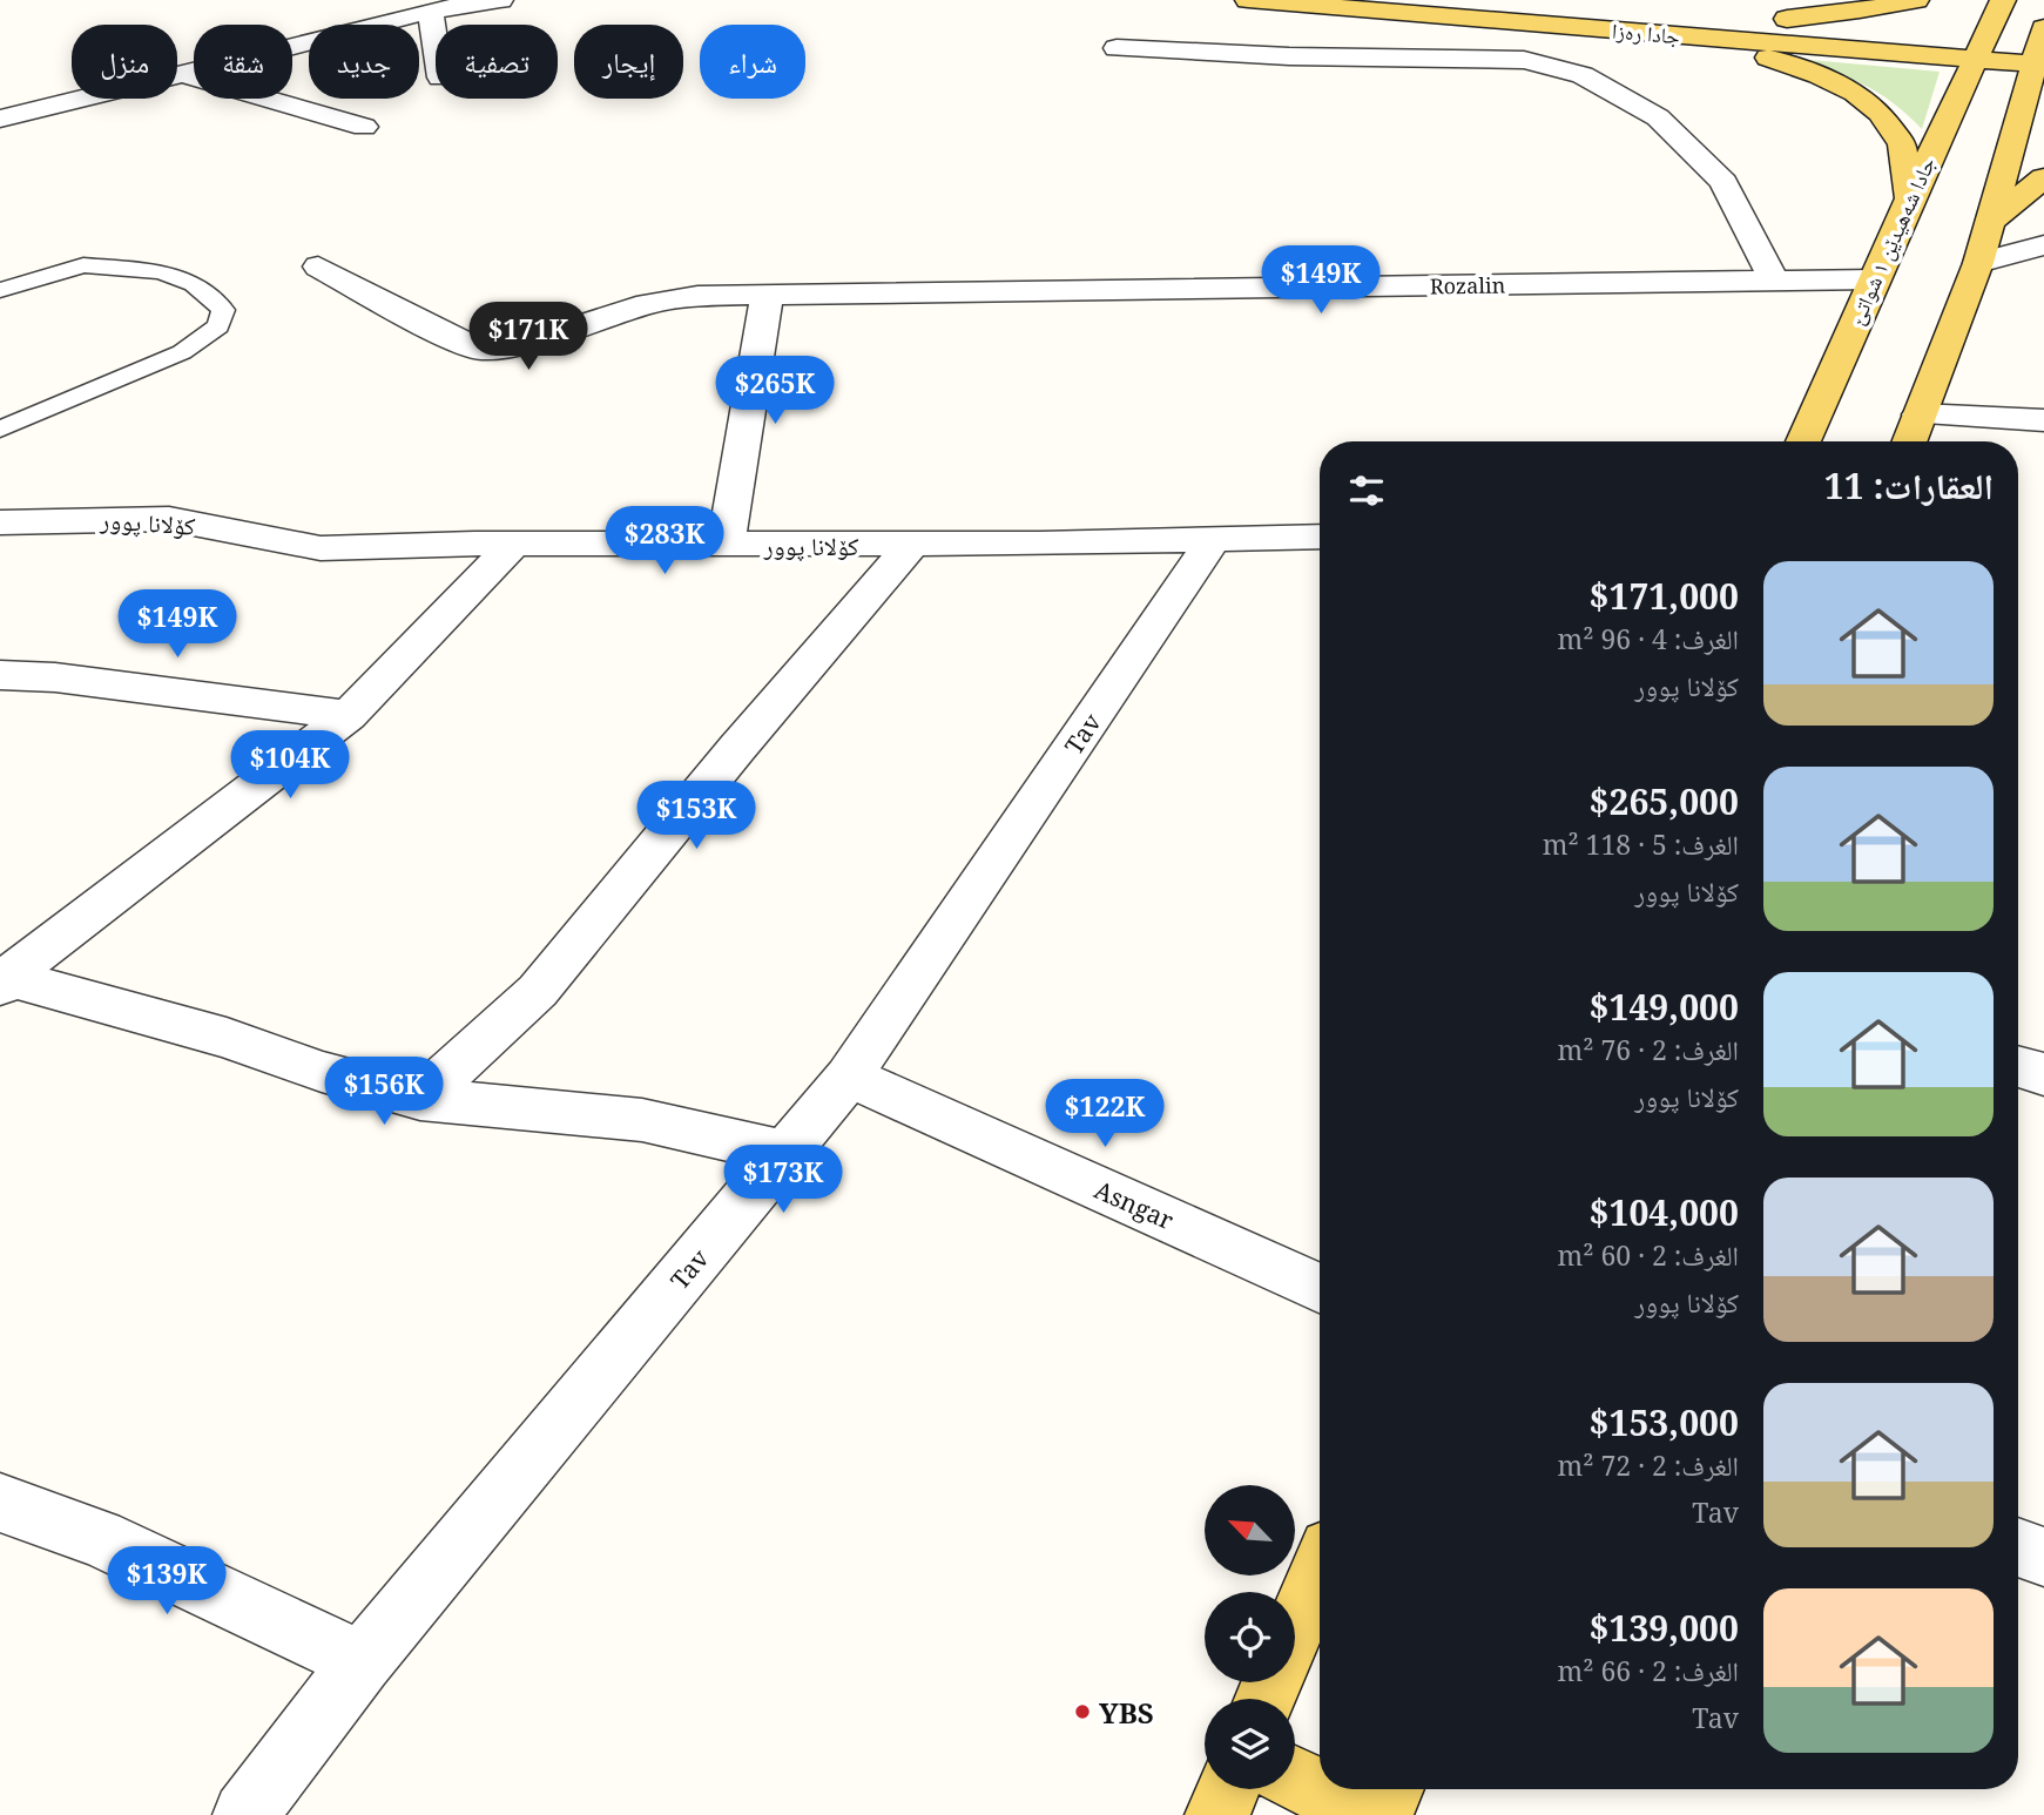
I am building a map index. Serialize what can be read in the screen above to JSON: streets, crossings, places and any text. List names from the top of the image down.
{
  "streets": {
    "main road": ["جادا ره‌زا", "جادا شەهیدێن ١ شواتێ"],
    "street": [
      "Rozalin",
      "کۆلانا پوور",
      "Tav",
      "Asngar"
    ]
  },
  "crossings": [
    ["جادا ره‌زا", "جادا شەهیدێن ١ شواتێ"],
    ["جادا شەهیدێن ١ شواتێ", "Rozalin"],
    ["کۆلانا پوور", "Tav"],
    ["Tav", "Asngar"]
  ],
  "places": ["YBS"],
  "north": "top left",
  "page": {
    "chip": [
      "شراء",
      "إيجار",
      "تصفية",
      "جديد",
      "شقة",
      "منزل"
    ],
    "price": [
      "$149K",
      "$171K",
      "$265K",
      "$283K",
      "$149K",
      "$104K",
      "$153K",
      "$156K",
      "$122K",
      "$173K",
      "$139K"
    ],
    "heading": "العقارات: 11",
    "list": [
      {
        "name": "$171,000",
        "note": "الغرف: 4 · 96 m² · کۆلانا پوور"
      },
      {
        "name": "$265,000",
        "note": "الغرف: 5 · 118 m² · کۆلانا پوور"
      },
      {
        "name": "$149,000",
        "note": "الغرف: 2 · 76 m² · کۆلانا پوور"
      },
      {
        "name": "$104,000",
        "note": "الغرف: 2 · 60 m² · کۆلانا پوور"
      },
      {
        "name": "$153,000",
        "note": "الغرف: 2 · 72 m² · Tav"
      },
      {
        "name": "$139,000",
        "note": "الغرف: 2 · 66 m² · Tav"
      }
    ]
  }
}
